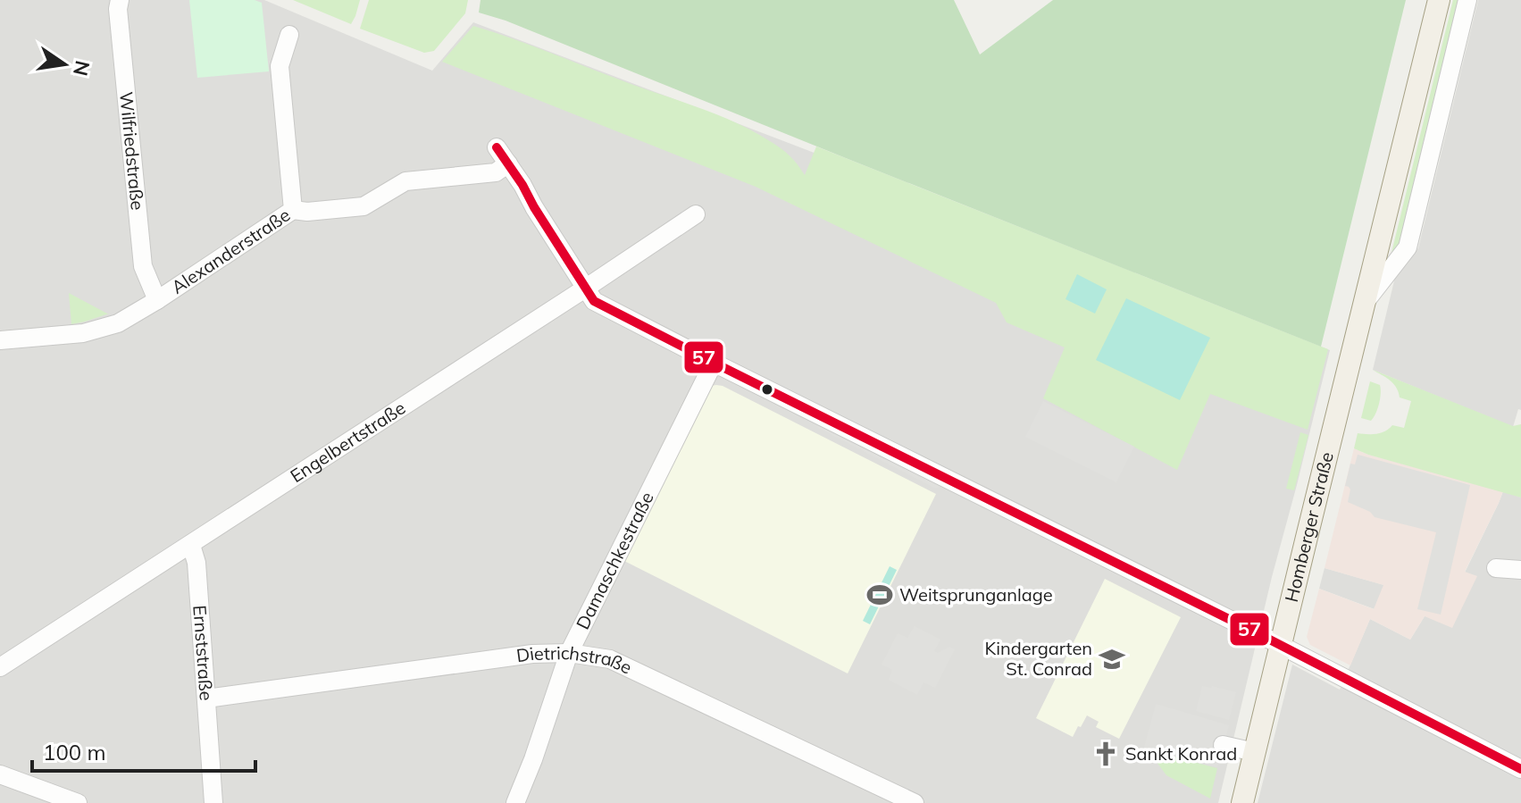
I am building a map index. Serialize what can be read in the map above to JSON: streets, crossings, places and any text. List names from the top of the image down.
{
  "streets": {
    "main road": ["Homberger Straße"],
    "street": [
      "Wilfriedstraße",
      "Alexanderstraße",
      "Engelbertstraße",
      "Damaschkestraße",
      "Ernststraße",
      "Dietrichstraße"
    ]
  },
  "crossings": [
    ["Wilfriedstraße", "Alexanderstraße"],
    ["Engelbertstraße", "Ernststraße"],
    ["Damaschkestraße", "Dietrichstraße"],
    ["Ernststraße", "Dietrichstraße"]
  ],
  "places": {
    "sports": ["Weitsprunganlage"],
    "school or university": ["Kindergarten St. Conrad"],
    "church": ["Sankt Konrad"]
  },
  "lines": ["transit line 57"],
  "scale_bar": "100 m",
  "north": "right"
}
